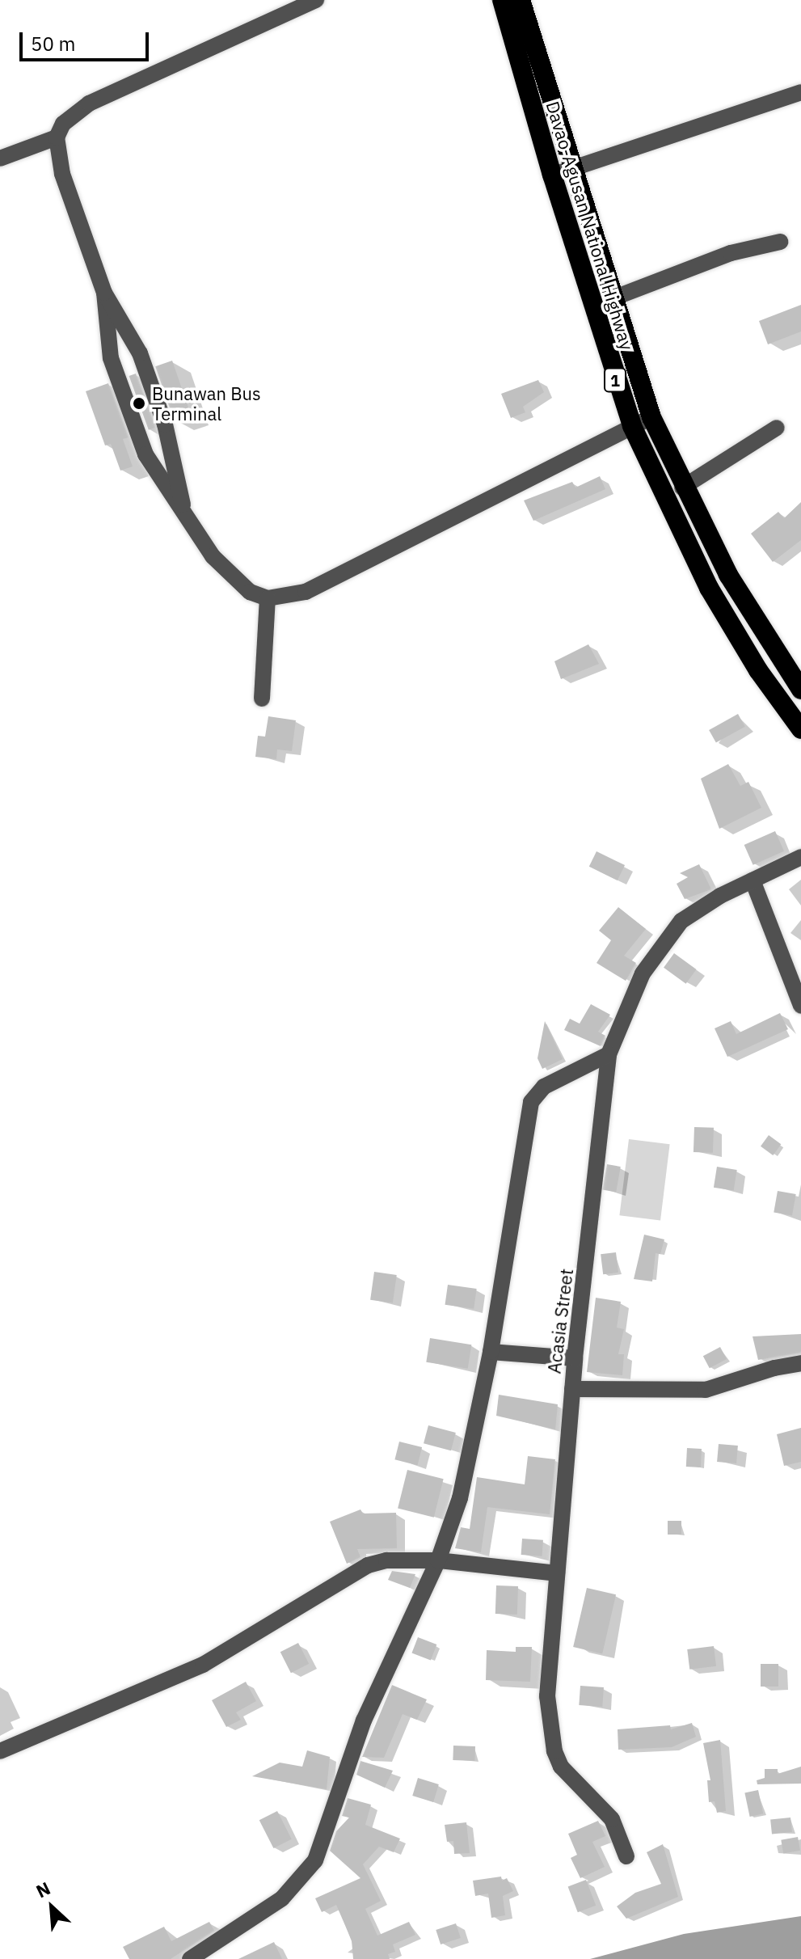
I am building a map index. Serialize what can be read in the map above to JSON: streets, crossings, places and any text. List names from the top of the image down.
{
  "streets": {
    "highway": ["Davao-Agusan National Highway", "1"],
    "street": ["Acasia Street"]
  },
  "places": ["Bunawan Bus Terminal"],
  "scale_bar": "50 m",
  "north": "top left"
}
